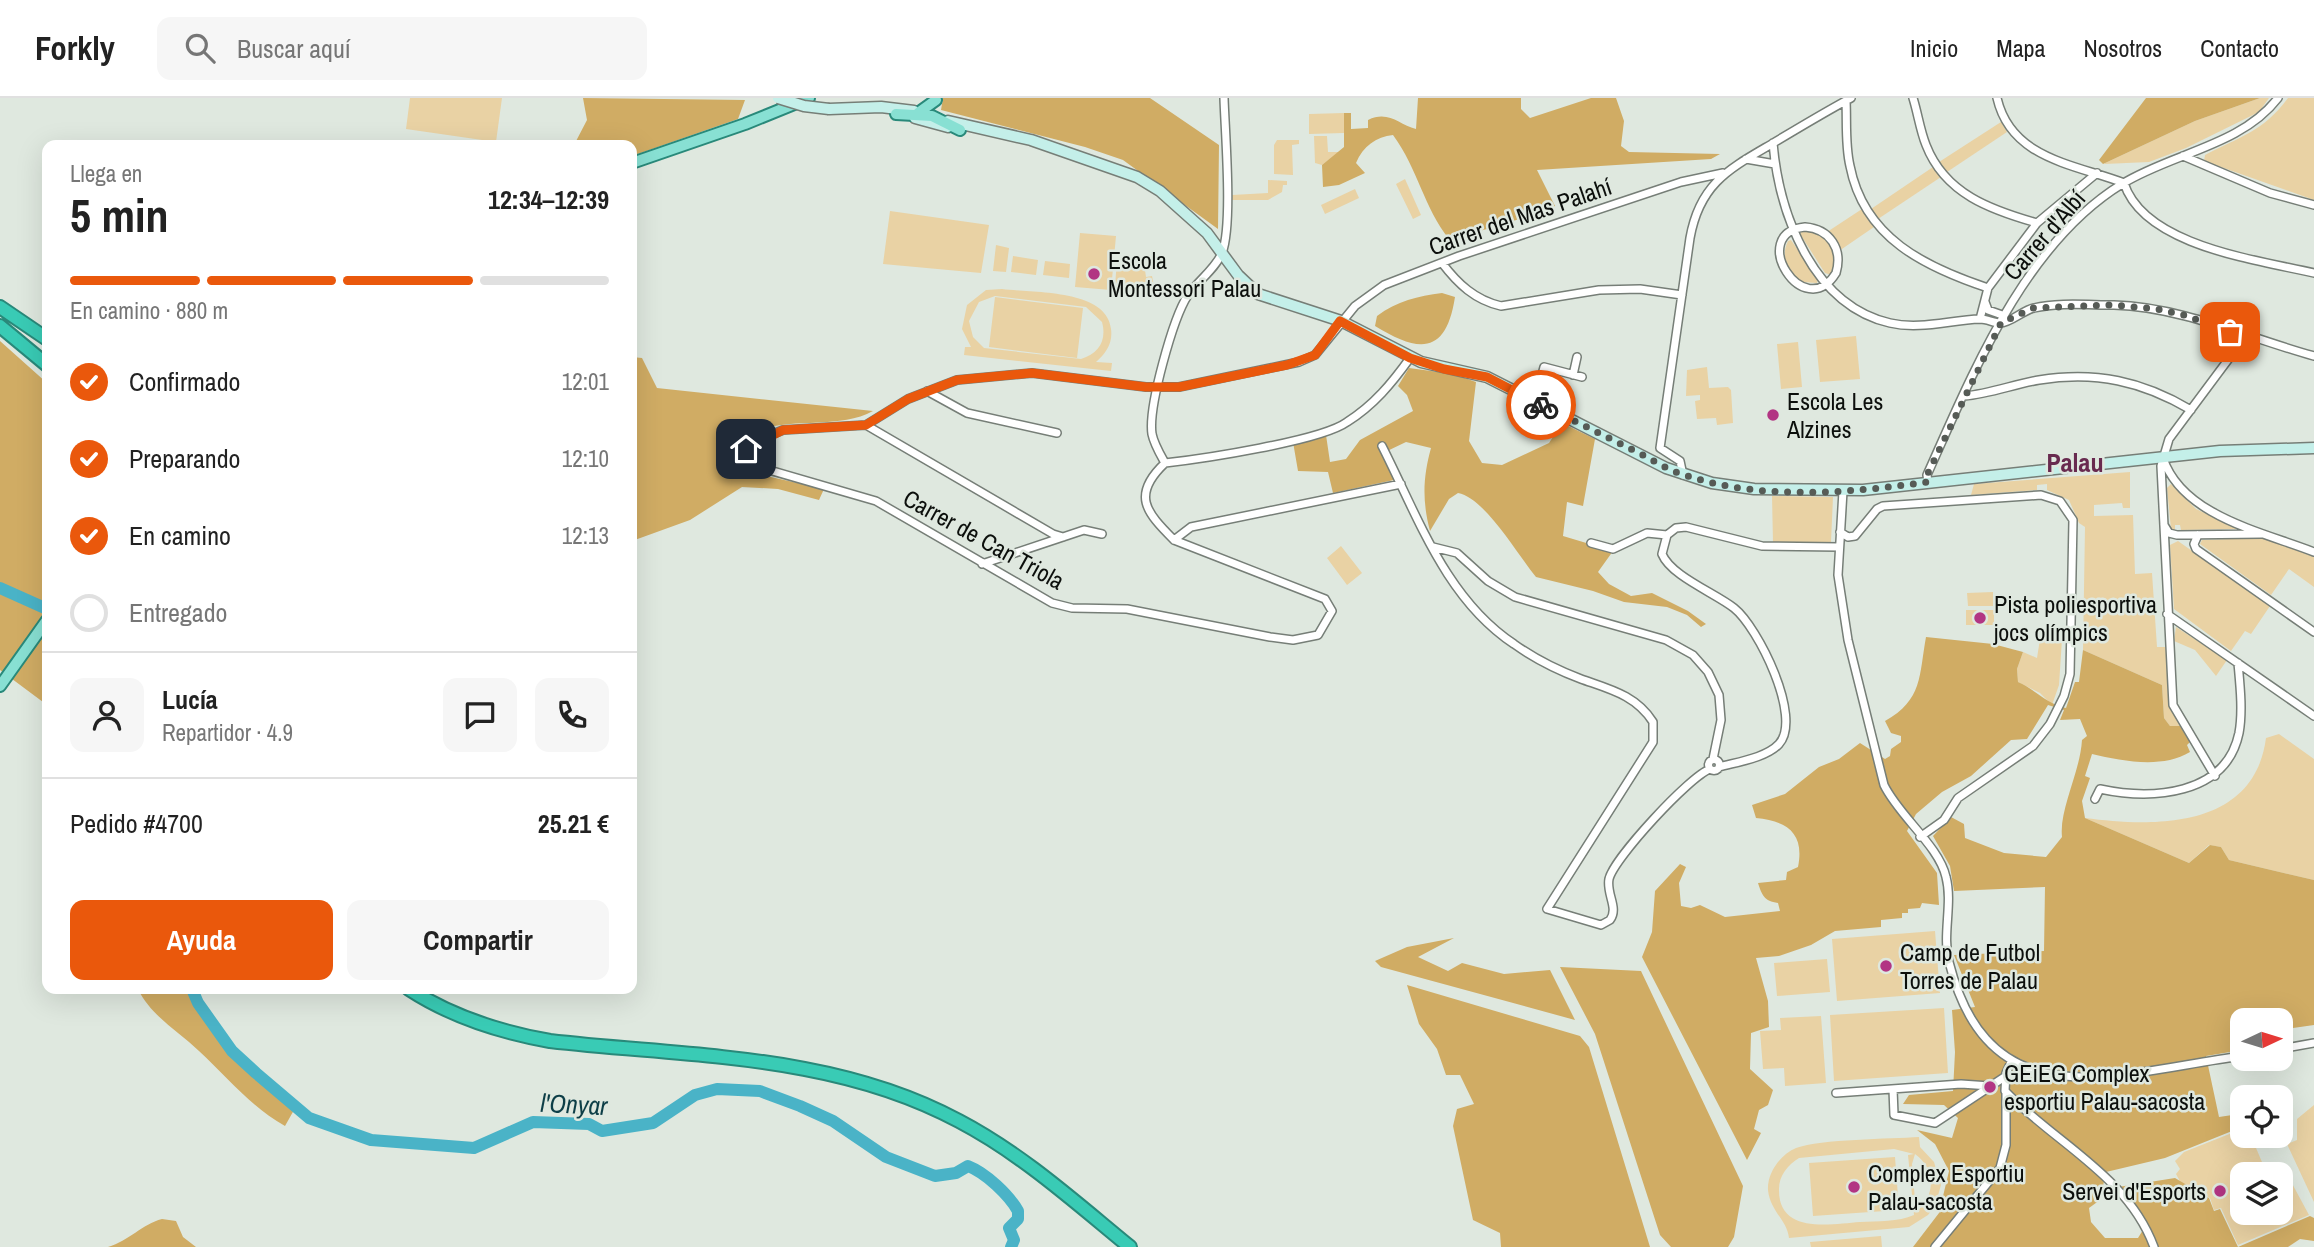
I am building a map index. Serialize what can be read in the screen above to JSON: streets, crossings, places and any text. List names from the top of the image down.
{
  "streets": {
    "street": ["Carrer del Mas Palahí", "Carrer d'Albí", "Carrer de Can Triola"]
  },
  "crossings": [
    ["Carrer del Mas Palahí", "Carrer de Can Triola"]
  ],
  "districts": ["Palau"],
  "water": ["l'Onyar"],
  "places": [
    "Escola Montessori Palau",
    "Escola Les Alzines",
    "Pista poliesportiva jocs olímpics",
    "Camp de Futbol Torres de Palau",
    "GEiEG Complex esportiu Palau-sacosta",
    "Complex Esportiu Palau-sacosta",
    "Servei d'Esports"
  ],
  "north": "right",
  "page": {
    "header": "Forkly",
    "search": "Buscar aquí",
    "nav": [
      "Inicio",
      "Mapa",
      "Nosotros",
      "Contacto"
    ],
    "heading": ["5 min", "Llega en", "12:34–12:39"],
    "panel": [
      "Lucía",
      "Repartidor · 4.9",
      "Pedido #4700",
      "25.21 €"
    ],
    "bar": "En camino · 880 m",
    "list": [
      ["Confirmado", "12:01"],
      ["Preparando", "12:10"],
      ["En camino", "12:13"],
      "Entregado"
    ],
    "buttons": ["Ayuda", "Compartir"]
  }
}
